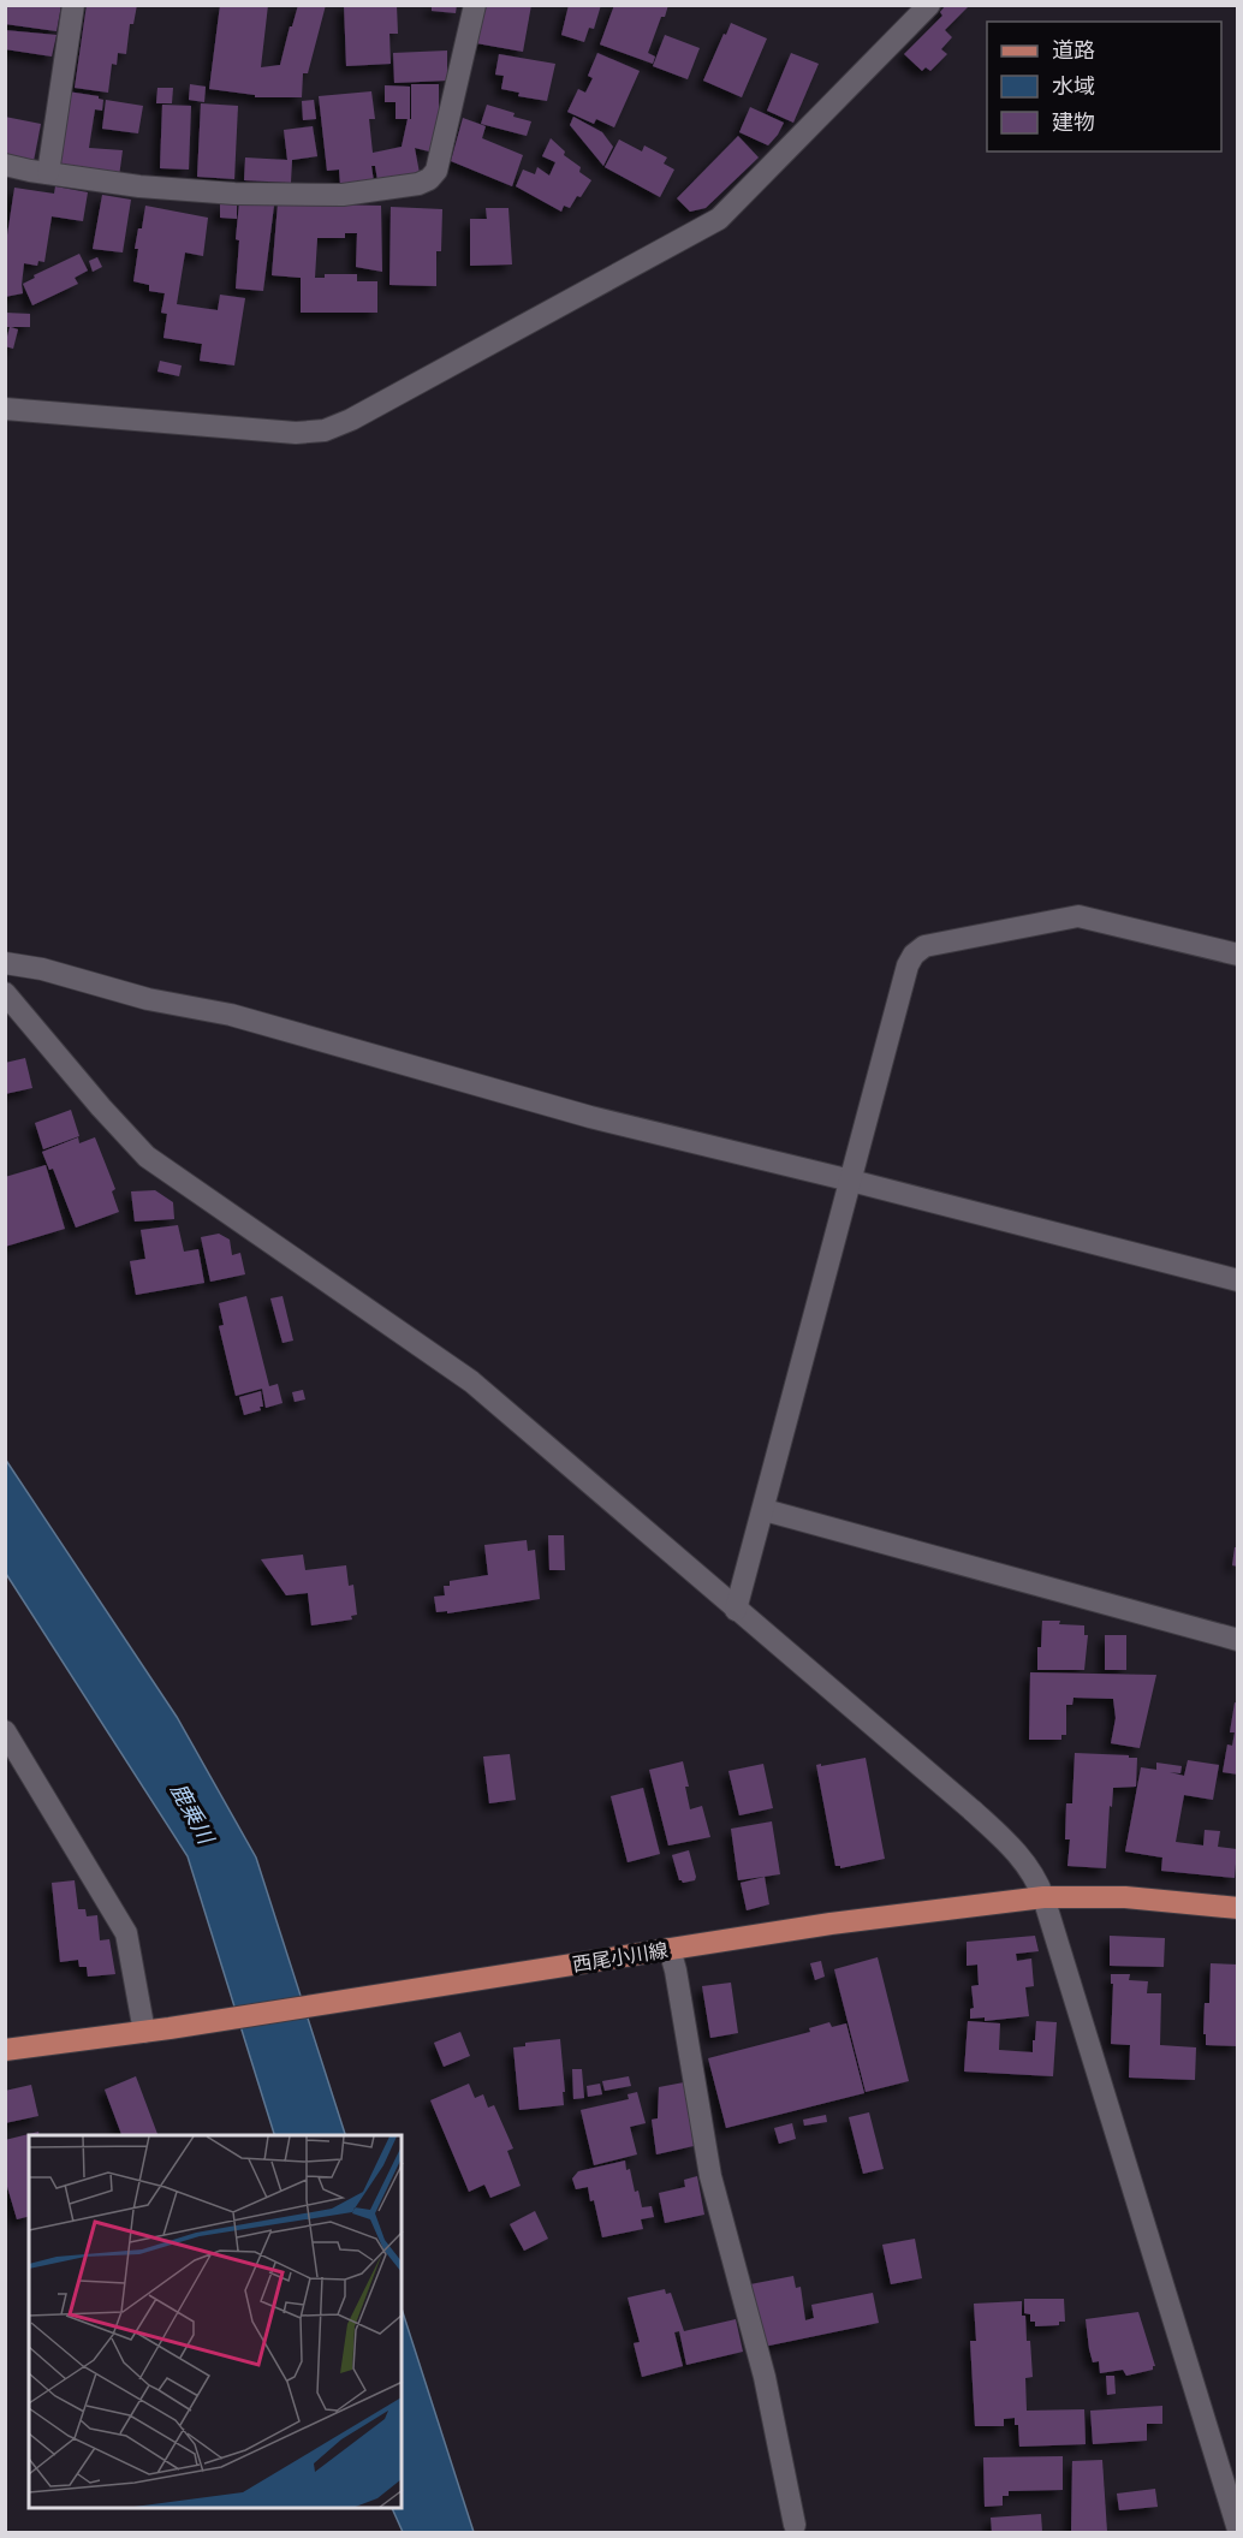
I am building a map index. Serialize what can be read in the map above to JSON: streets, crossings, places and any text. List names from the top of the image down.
{
  "streets": {
    "main road": ["西尾小川線"]
  },
  "water": ["鹿乗川"],
  "legend": ["道路", "水域", "建物"]
}
